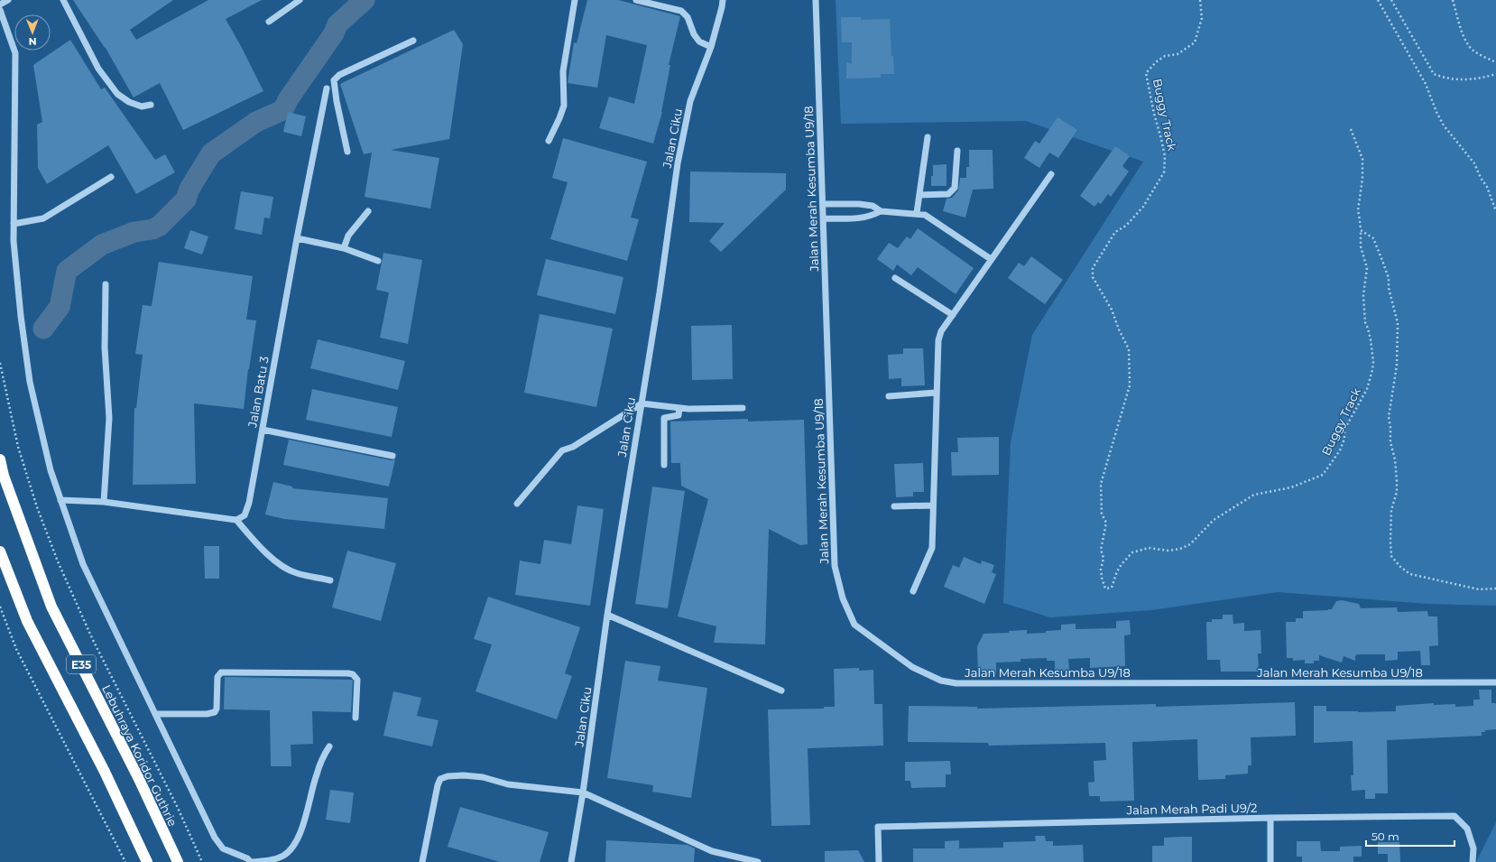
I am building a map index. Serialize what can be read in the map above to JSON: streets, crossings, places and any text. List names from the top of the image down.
{
  "streets": {
    "highway": ["E35", "Lebuhraya Koridor Guthrie"],
    "street": [
      "Jalan Ciku",
      "Jalan Merah Kesumba U9/18",
      "Jalan Batu 3",
      "Jalan Merah Padi U9/2"
    ],
    "path": ["Buggy Track"]
  },
  "scale_bar": "50 m",
  "north": "bottom"
}
